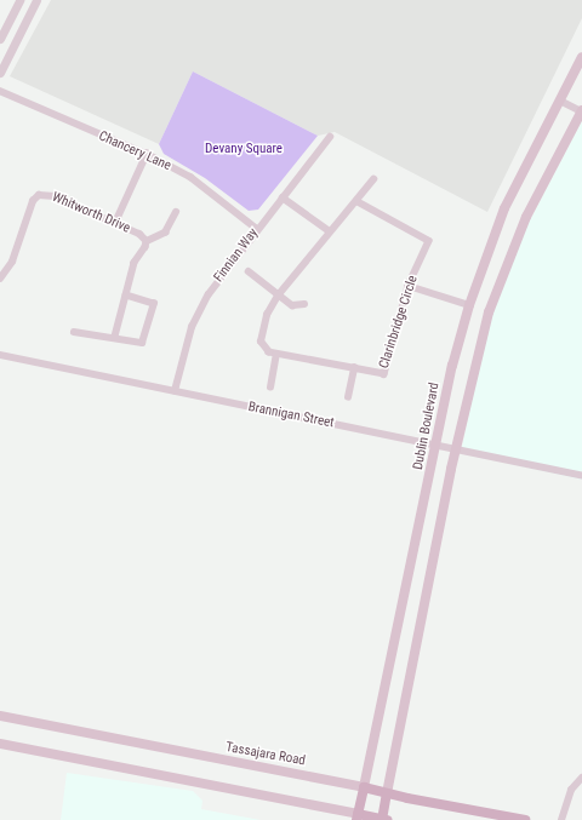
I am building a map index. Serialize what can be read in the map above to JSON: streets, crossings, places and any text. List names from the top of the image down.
{
  "streets": {
    "main road": ["Dublin Boulevard", "Tassajara Road"],
    "street": [
      "Chancery Lane",
      "Whitworth Drive",
      "Finnian Way",
      "Clarinbridge Circle",
      "Brannigan Street"
    ]
  },
  "crossings": [
    ["Chancery Lane", "Finnian Way"],
    ["Finnian Way", "Brannigan Street"],
    ["Brannigan Street", "Dublin Boulevard"],
    ["Dublin Boulevard", "Tassajara Road"]
  ],
  "parks": ["Devany Square"]
}
